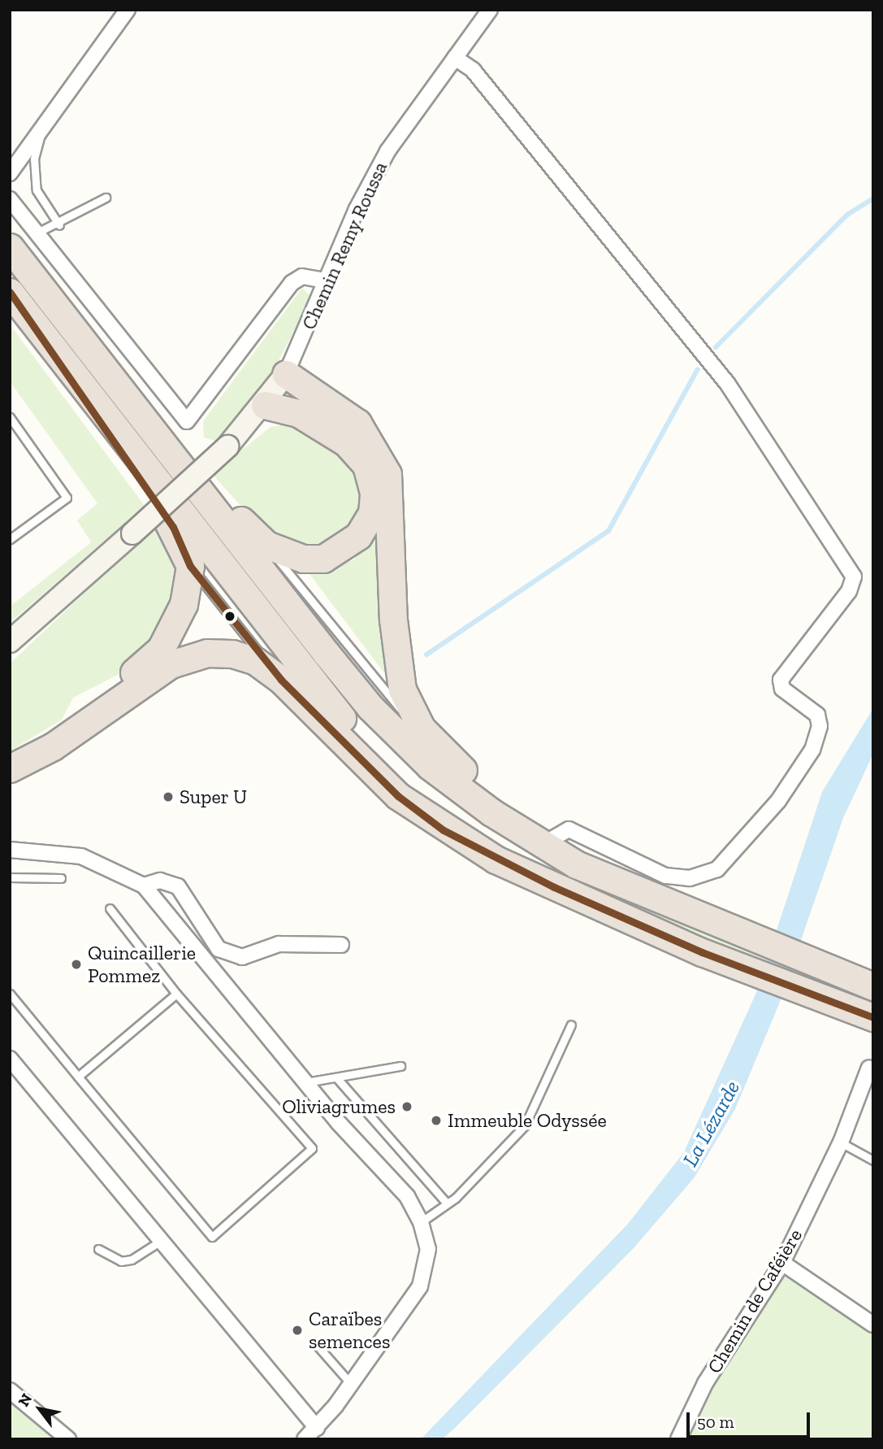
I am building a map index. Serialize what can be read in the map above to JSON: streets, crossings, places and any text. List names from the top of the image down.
{
  "streets": {
    "street": ["Chemin Remy Roussa", "Chemin de Caféière"]
  },
  "water": ["La Lézarde"],
  "places": [
    "Super U",
    "Quincaillerie Pommez",
    "Oliviagrumes",
    "Immeuble Odyssée",
    "Caraïbes semences"
  ],
  "scale_bar": "50 m",
  "north": "top left"
}
